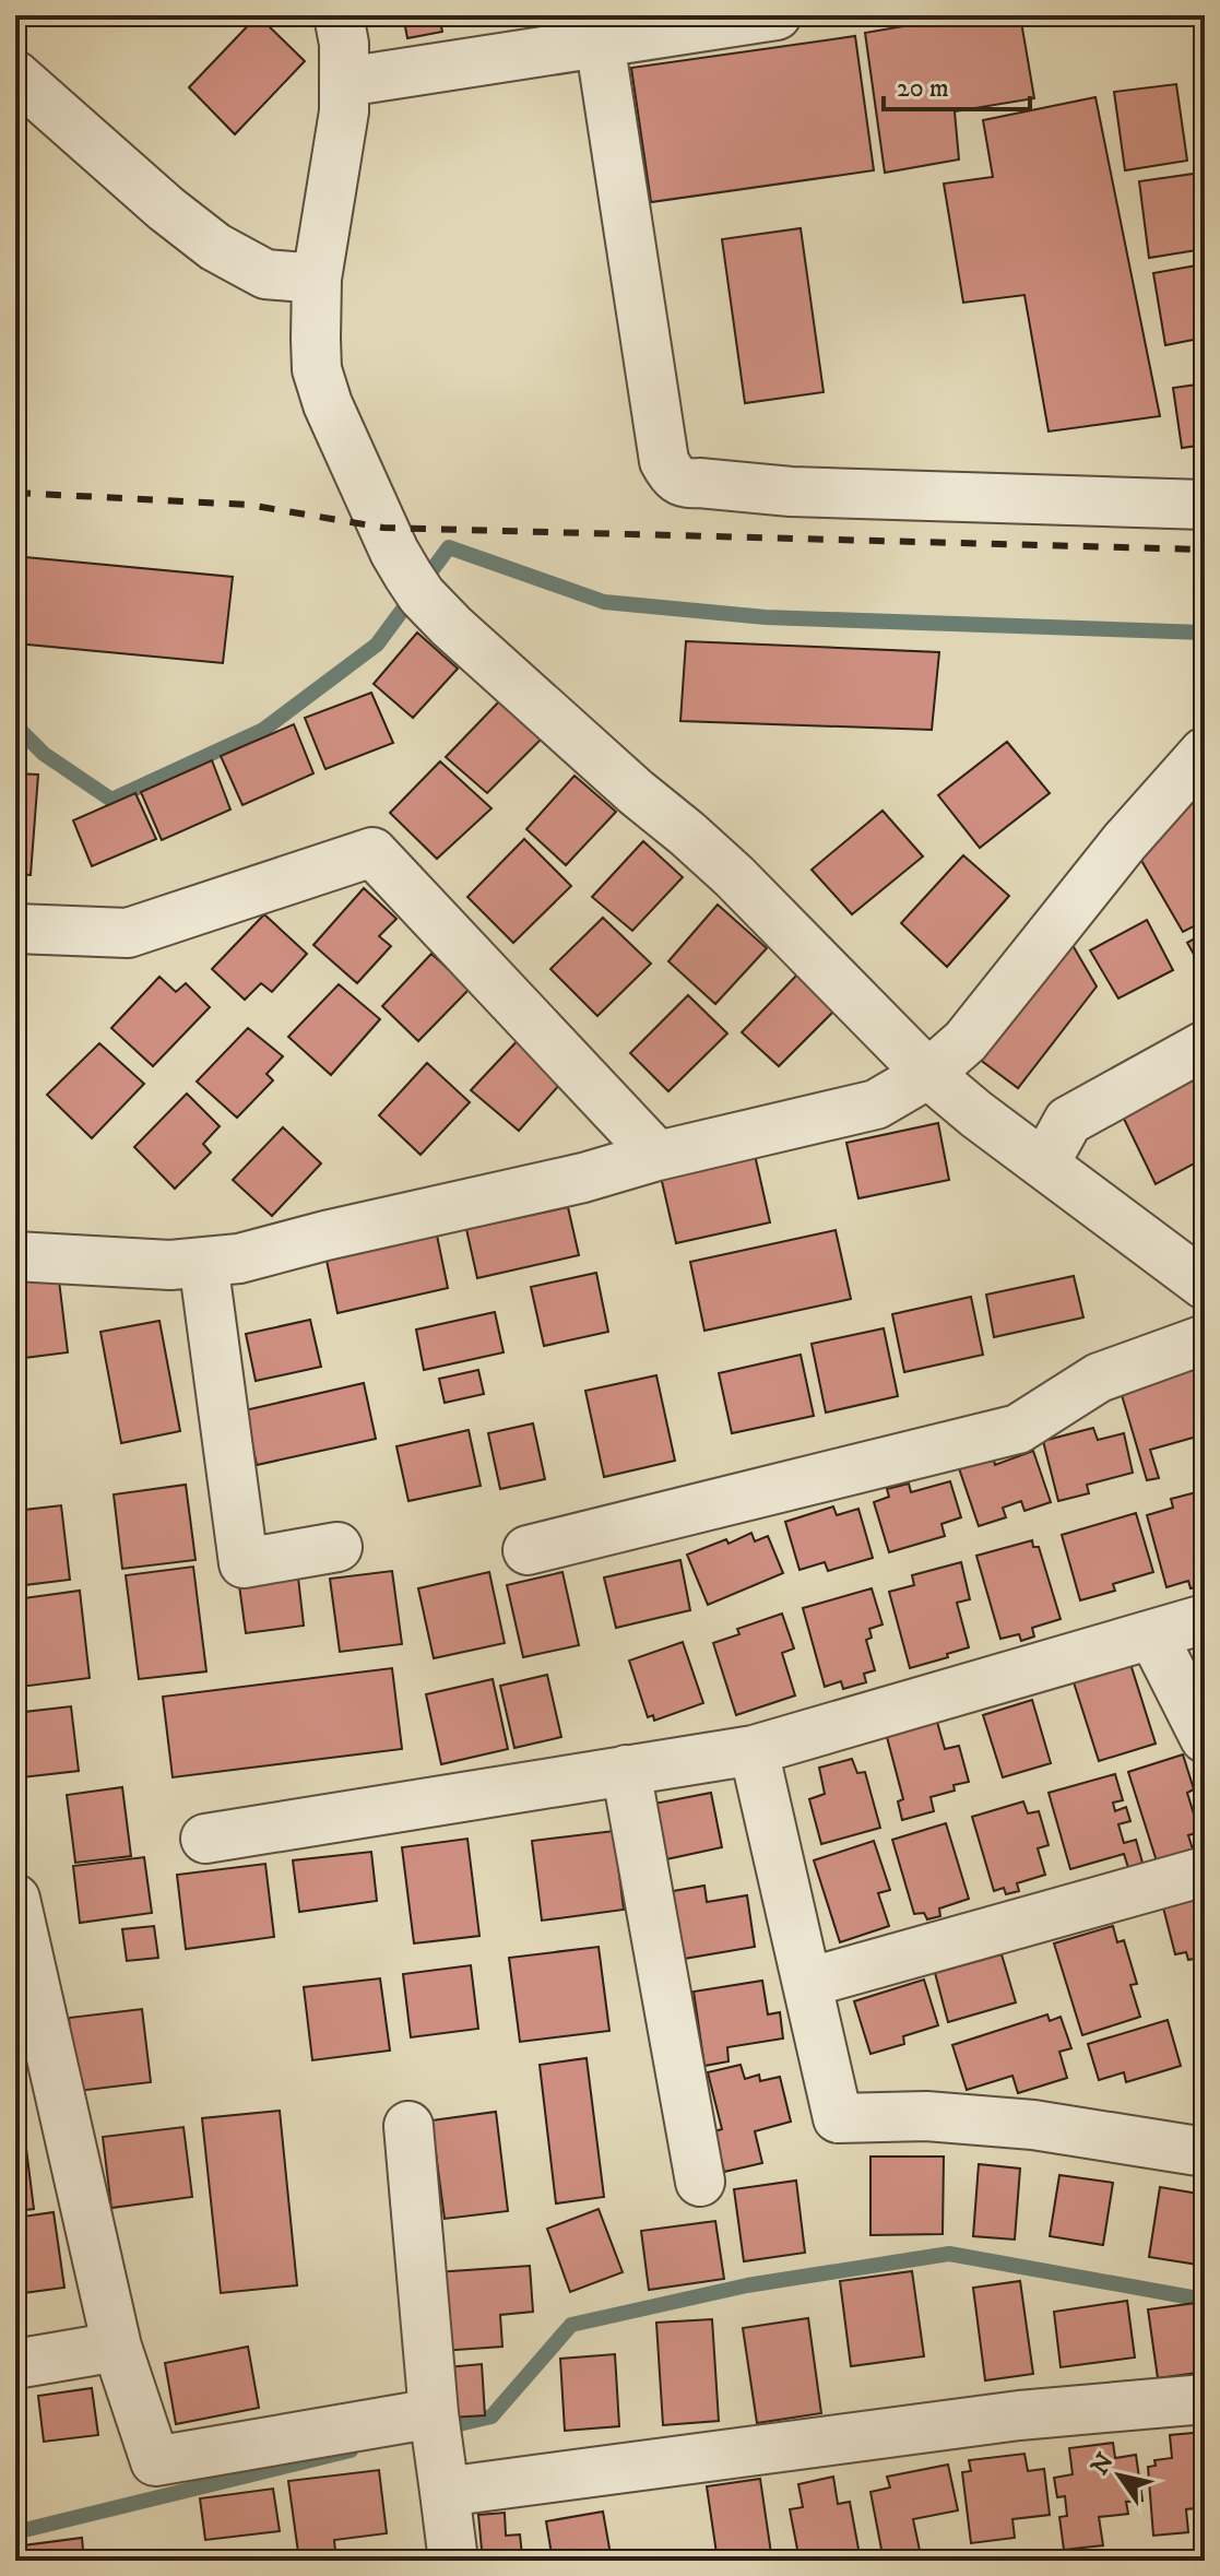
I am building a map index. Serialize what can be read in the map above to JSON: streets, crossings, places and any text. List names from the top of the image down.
{
  "scale_bar": "20 m",
  "north": "top left"
}
